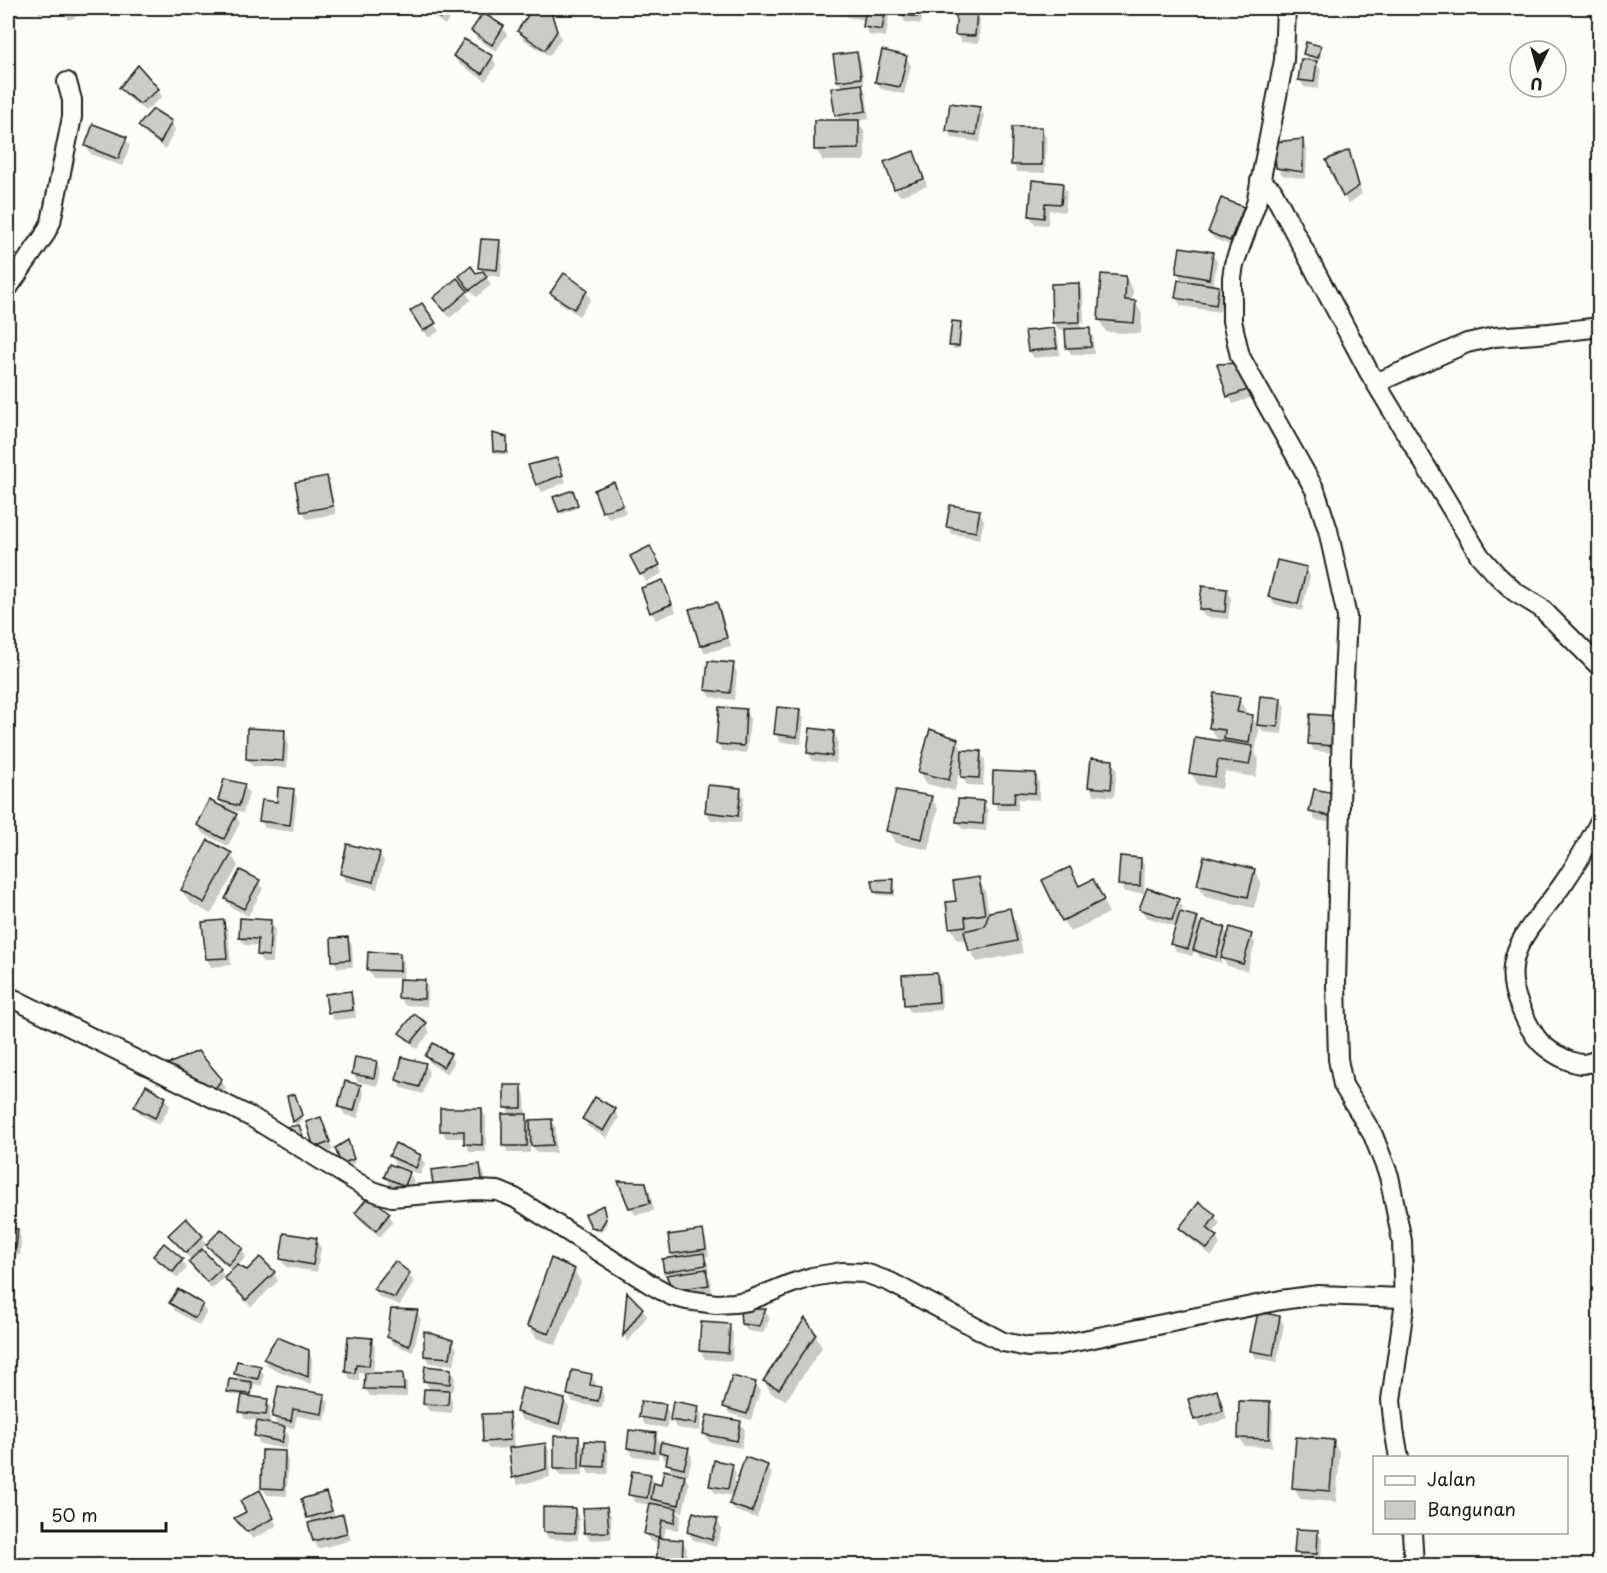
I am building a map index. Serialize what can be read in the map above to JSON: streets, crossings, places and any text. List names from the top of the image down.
{
  "legend": ["Jalan", "Bangunan"],
  "scale_bar": "50 m",
  "north": "bottom"
}
